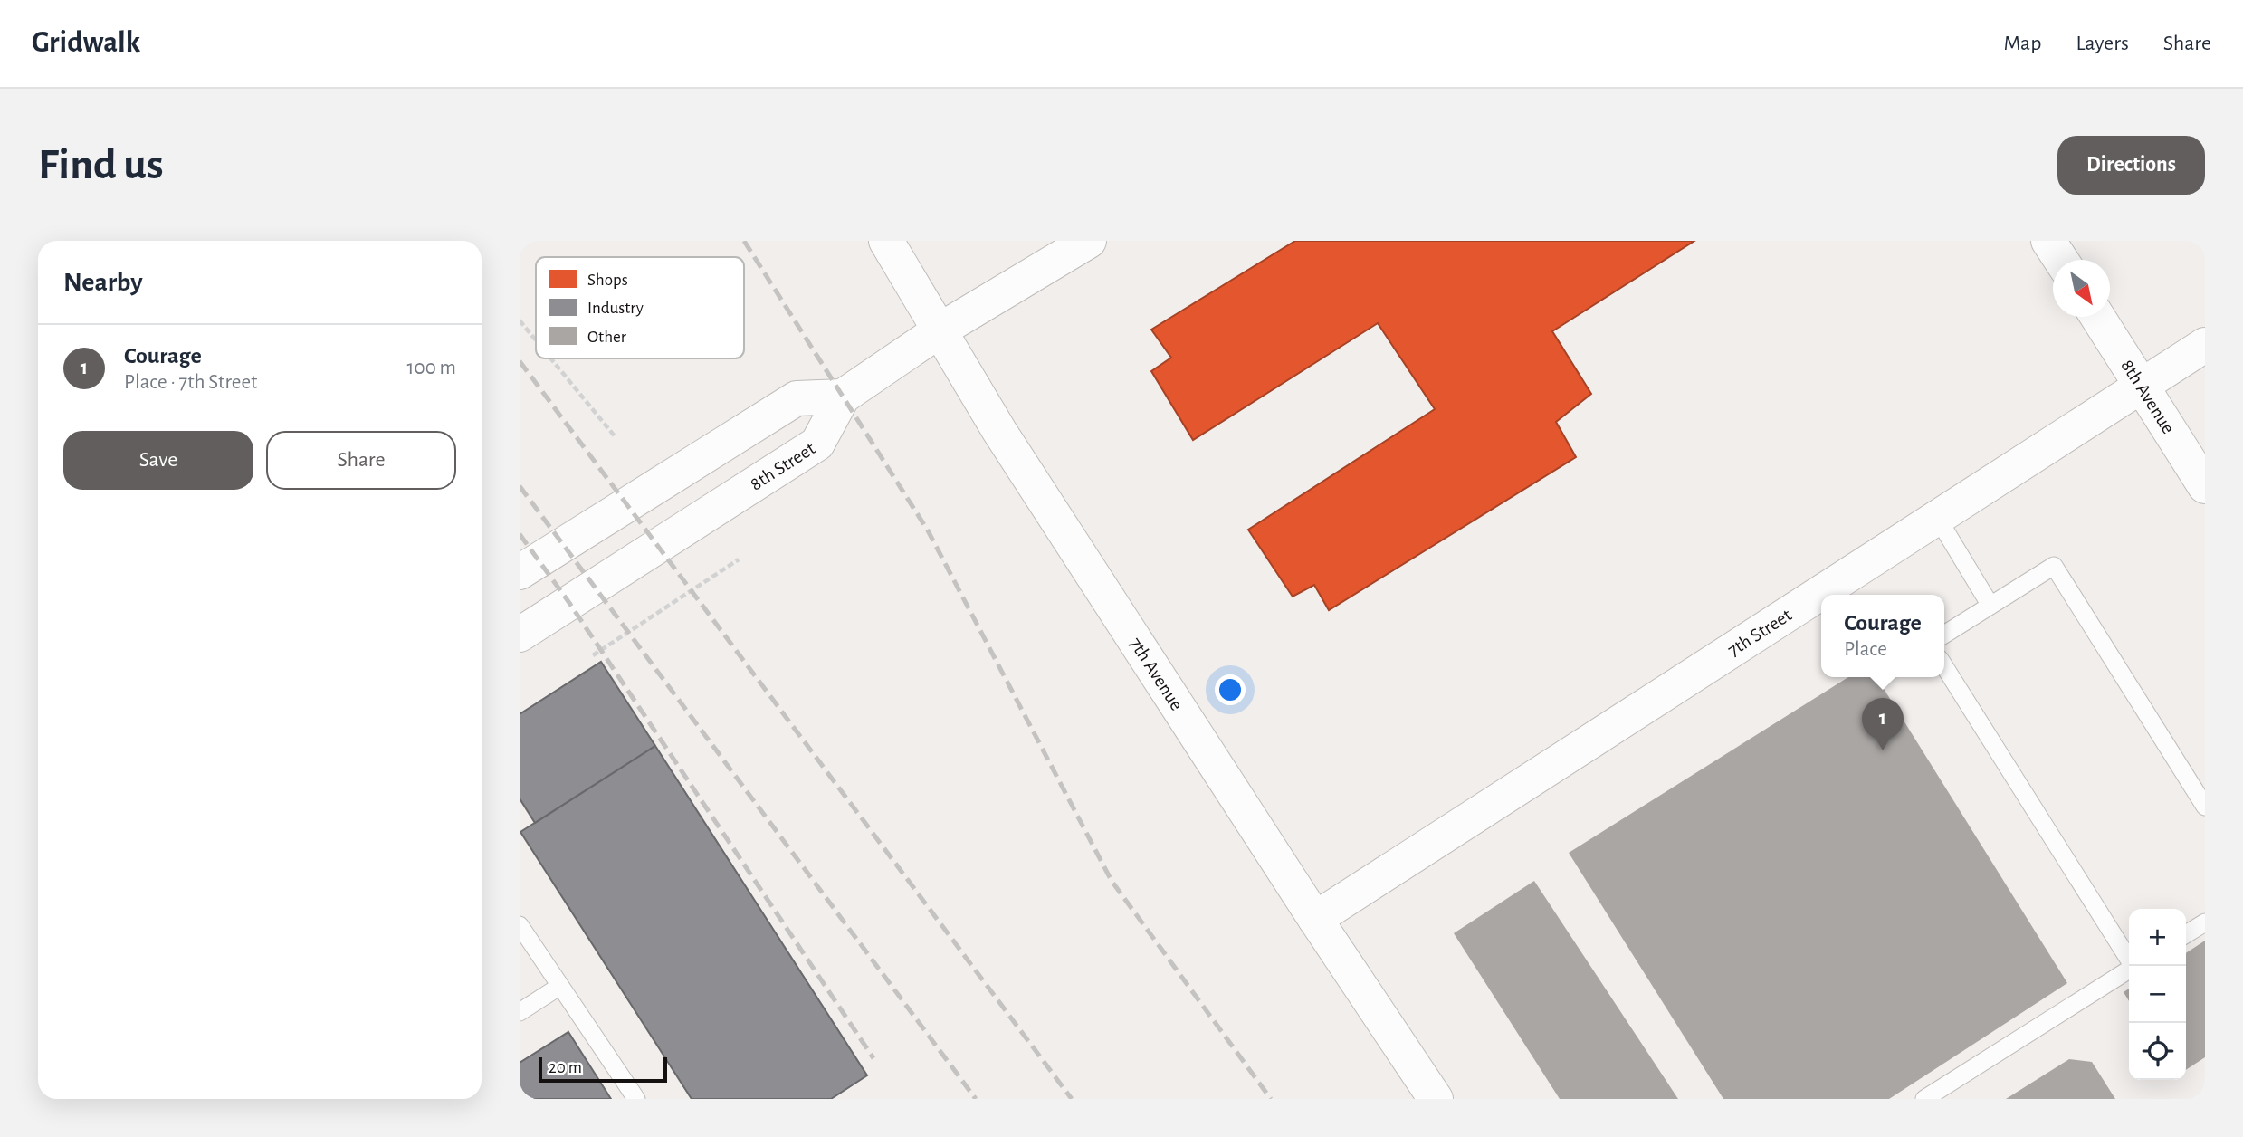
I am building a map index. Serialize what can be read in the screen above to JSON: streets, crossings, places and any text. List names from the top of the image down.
{
  "streets": {
    "street": [
      "8th Avenue",
      "8th Street",
      "7th Street",
      "7th Avenue"
    ]
  },
  "crossings": [
    ["8th Avenue", "7th Street"],
    ["8th Street", "7th Avenue"],
    ["7th Street", "7th Avenue"]
  ],
  "legend": ["Shops", "Industry", "Other"],
  "scale_bar": "20 m",
  "north": "bottom right",
  "page": {
    "header": "Gridwalk",
    "nav": ["Map", "Layers", "Share"],
    "buttons": [
      "Directions",
      ["Save", "Share"]
    ],
    "title": "Find us",
    "heading": "Nearby",
    "list": [
      {
        "mark": "1",
        "name": "Courage",
        "note": "Place · 7th Street",
        "value": "100 m"
      }
    ],
    "popup": ["Courage", "Place"],
    "pins": "1",
    "map_buttons": ["+", "−"],
    "scale": "20 m"
  }
}
